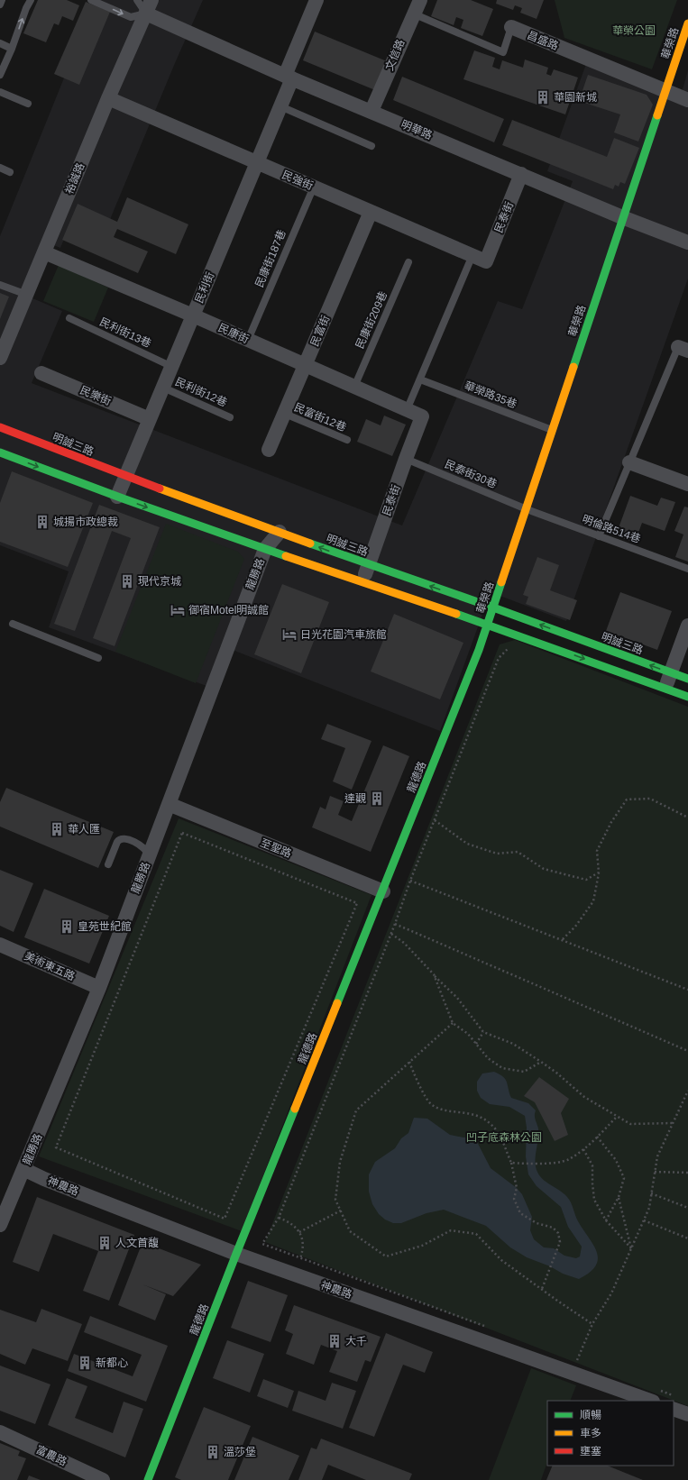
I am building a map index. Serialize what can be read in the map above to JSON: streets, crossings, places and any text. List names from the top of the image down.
{
  "streets": {
    "street": [
      "昌盛路",
      "華榮路",
      "文信路",
      "明華路",
      "裕誠路",
      "民強街",
      "民泰街",
      "民利街",
      "民富街",
      "民康街",
      "民樂街",
      "明誠三路",
      "龍勝路",
      "龍德路",
      "至聖路",
      "美術東五路",
      "神農路",
      "富農路"
    ],
    "lane": [
      "民康街187巷",
      "民康街209巷",
      "民利街13巷",
      "民利街12巷",
      "華榮路35巷",
      "民富街12巷",
      "民泰街30巷",
      "明倫路514巷"
    ]
  },
  "crossings": [
    ["昌盛路", "華榮路"],
    ["昌盛路", "文信路"],
    ["華榮路", "明華路"],
    ["華榮路", "華榮路35巷"],
    ["華榮路", "明誠三路"],
    ["華榮路", "民泰街30巷"],
    ["華榮路", "明倫路514巷"],
    ["華榮路", "龍德路"],
    ["文信路", "明華路"],
    ["明華路", "裕誠路"],
    ["明華路", "民泰街"],
    ["明華路", "民利街"],
    ["裕誠路", "民強街"],
    ["裕誠路", "民康街"],
    ["民強街", "民泰街"],
    ["民強街", "民康街187巷"],
    ["民強街", "民利街"],
    ["民強街", "民富街"],
    ["民泰街", "民康街"],
    ["民泰街", "明誠三路"],
    ["民泰街", "民泰街30巷"],
    ["民康街187巷", "民康街"],
    ["民利街", "民利街13巷"],
    ["民利街", "民康街"],
    ["民利街", "民利街12巷"],
    ["民利街", "民樂街"],
    ["民利街", "明誠三路"],
    ["民康街209巷", "民康街"],
    ["民富街", "民康街"],
    ["民富街", "民富街12巷"],
    ["明誠三路", "龍勝路"],
    ["民泰街30巷", "明倫路514巷"],
    ["龍勝路", "至聖路"],
    ["龍勝路", "美術東五路"],
    ["龍勝路", "神農路"],
    ["龍德路", "至聖路"],
    ["龍德路", "神農路"]
  ],
  "parks": ["華榮公園", "凹子底森林公園"],
  "places": {
    "building": [
      "華園新城",
      "城揚市政總裁",
      "現代京城",
      "達觀",
      "華人匯",
      "皇苑世紀館",
      "人文首馥",
      "大千",
      "新都心",
      "溫莎堡"
    ],
    "hotel": ["御宿Motel明誠館", "日光花園汽車旅館"]
  },
  "legend": ["順暢", "車多", "壅塞"]
}
